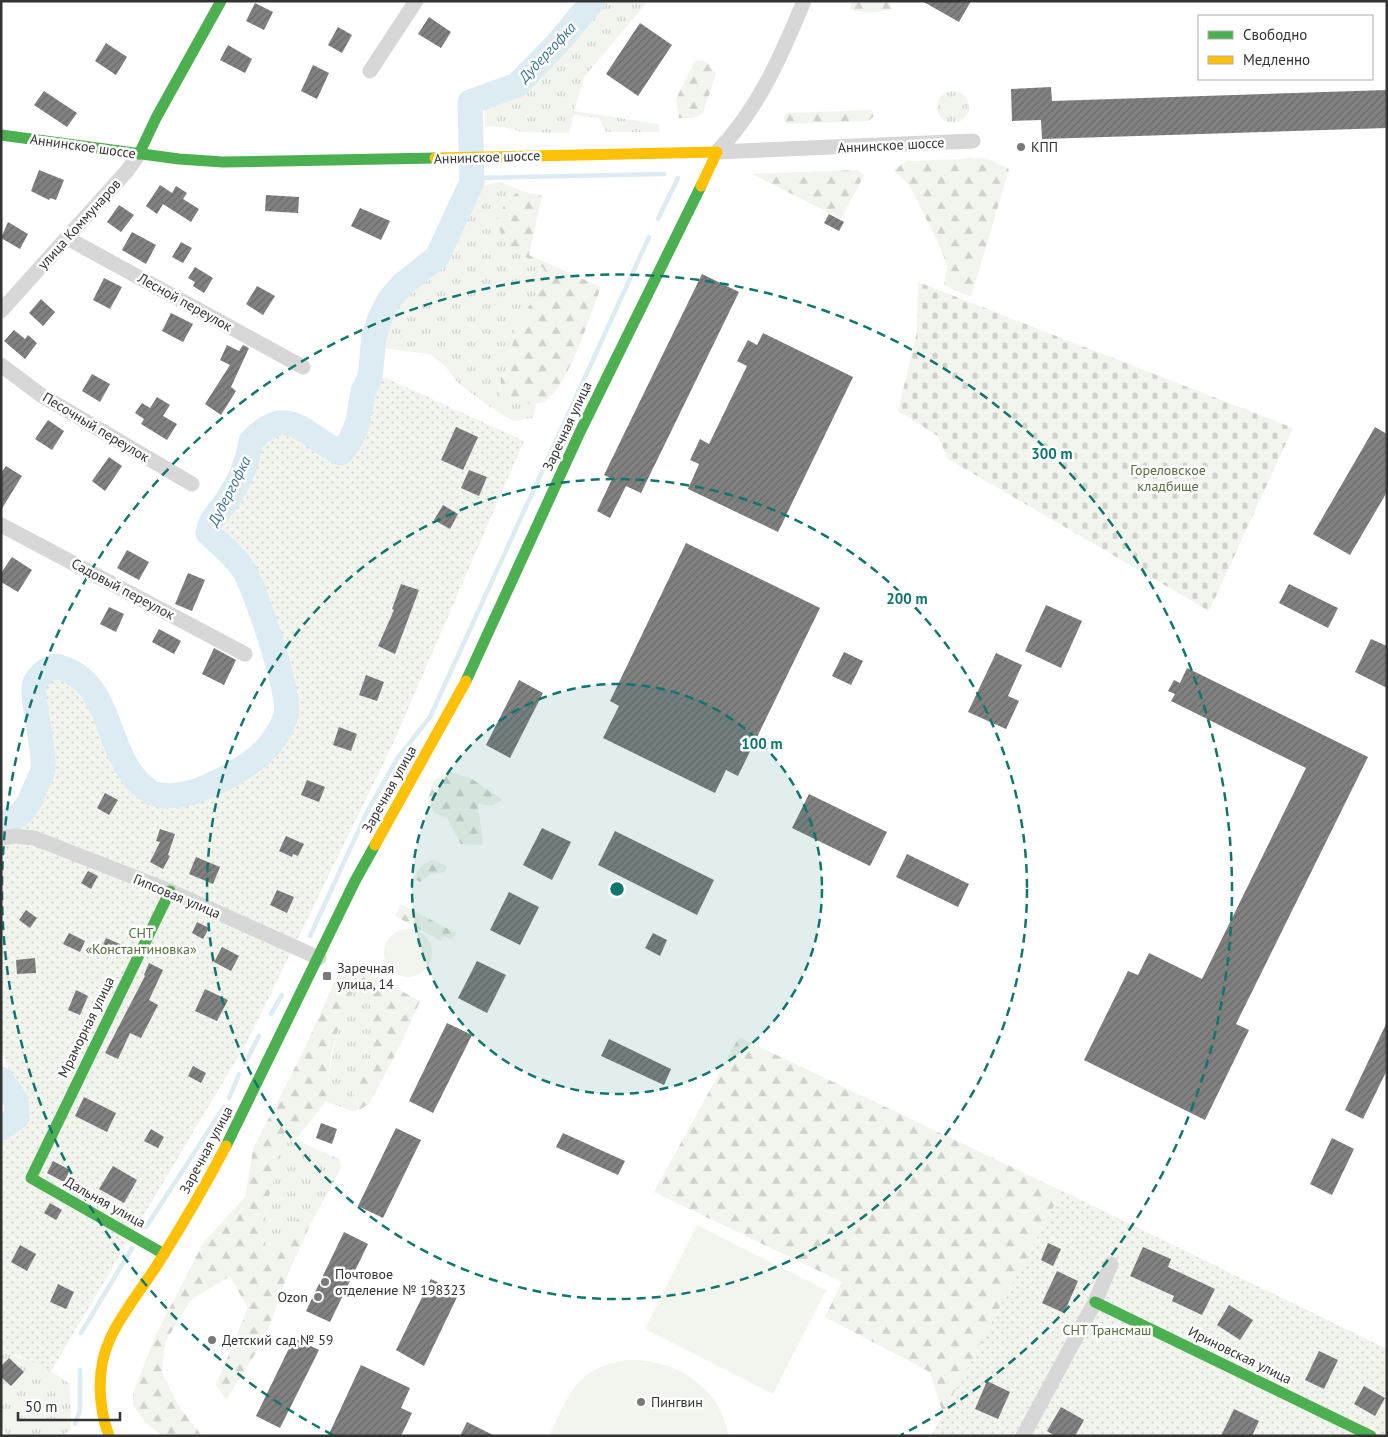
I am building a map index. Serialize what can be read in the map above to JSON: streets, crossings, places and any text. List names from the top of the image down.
{
  "streets": {
    "street": [
      "Аннинское шоссе",
      "улица Коммунаров",
      "Лесной переулок",
      "Заречная улица",
      "Песочный переулок",
      "Садовый переулок",
      "Гипсовая улица",
      "Мраморная улица",
      "Дальняя улица",
      "Ириновская улица"
    ]
  },
  "crossings": [
    ["Аннинское шоссе", "улица Коммунаров"],
    ["Аннинское шоссе", "Заречная улица"],
    ["улица Коммунаров", "Лесной переулок"],
    ["Заречная улица", "Гипсовая улица"],
    ["Заречная улица", "Дальняя улица"],
    ["Гипсовая улица", "Мраморная улица"],
    ["Мраморная улица", "Дальняя улица"]
  ],
  "water": ["Дудергофка"],
  "parks": ["Гореловское кладбище", "СНТ «Константиновка»", "СНТ Трансмаш"],
  "places": {
    "other": [
      "КПП",
      "Почтовое отделение № 198323",
      "Ozon",
      "Детский сад № 59",
      "Пингвин"
    ],
    "transit": ["Заречная улица, 14"]
  },
  "legend": ["Свободно", "Медленно"],
  "scale_bar": "50 m",
  "rings": ["300 m", "200 m", "100 m"]
}
